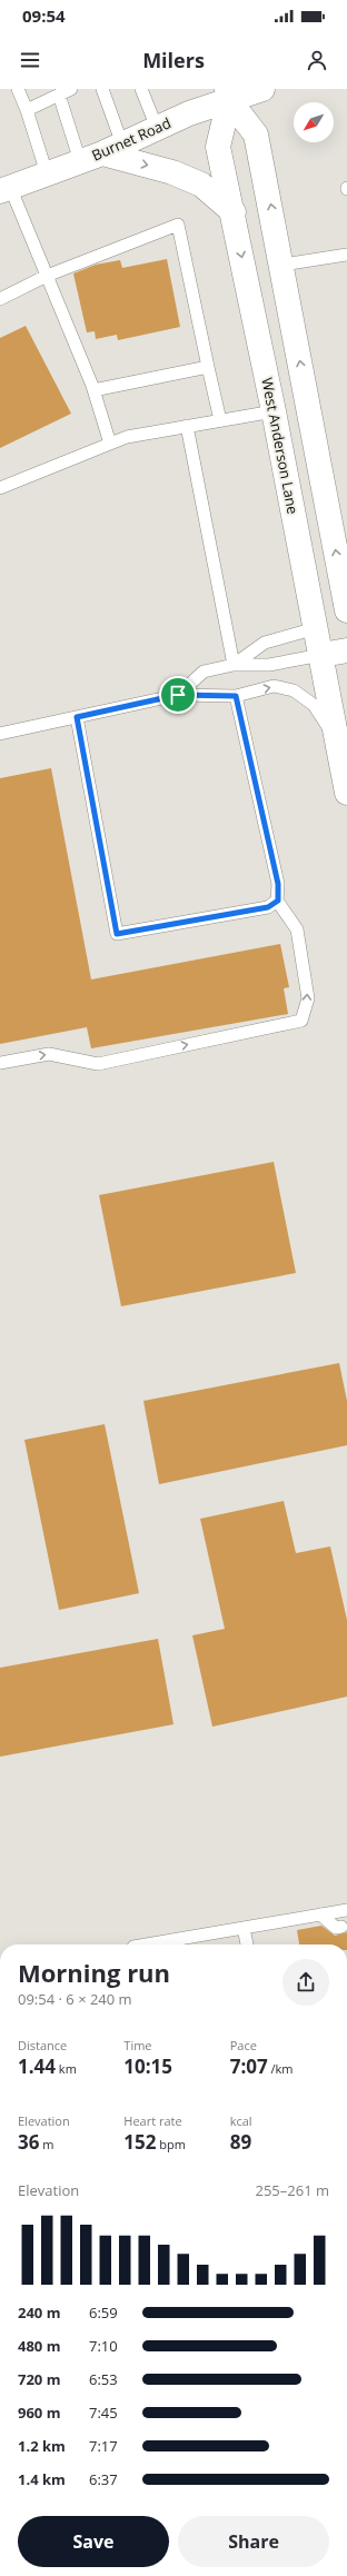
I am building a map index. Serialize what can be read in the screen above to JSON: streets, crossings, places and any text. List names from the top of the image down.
{
  "streets": {
    "main road": ["Burnet Road", "West Anderson Lane"]
  },
  "crossings": [
    ["Burnet Road", "West Anderson Lane"]
  ],
  "north": "bottom left",
  "page": {
    "status": "09:54",
    "header": "Milers",
    "heading": ["Morning run", "09:54 · 6 × 240 m"],
    "stats": [
      ["Distance", "1.44 km"],
      ["Time", "10:15"],
      ["Pace", "7:07 /km"],
      ["Elevation", "36 m"],
      ["Heart rate", "152 bpm"],
      ["kcal", "89"]
    ],
    "chart": ["Elevation", "255–261 m"],
    "list": [
      {
        "name": "240 m",
        "note": "6:59"
      },
      {
        "name": "480 m",
        "note": "7:10"
      },
      {
        "name": "720 m",
        "note": "6:53"
      },
      {
        "name": "960 m",
        "note": "7:45"
      },
      {
        "name": "1.2 km",
        "note": "7:17"
      },
      {
        "name": "1.4 km",
        "note": "6:37"
      }
    ],
    "buttons": ["Save", "Share"]
  }
}
